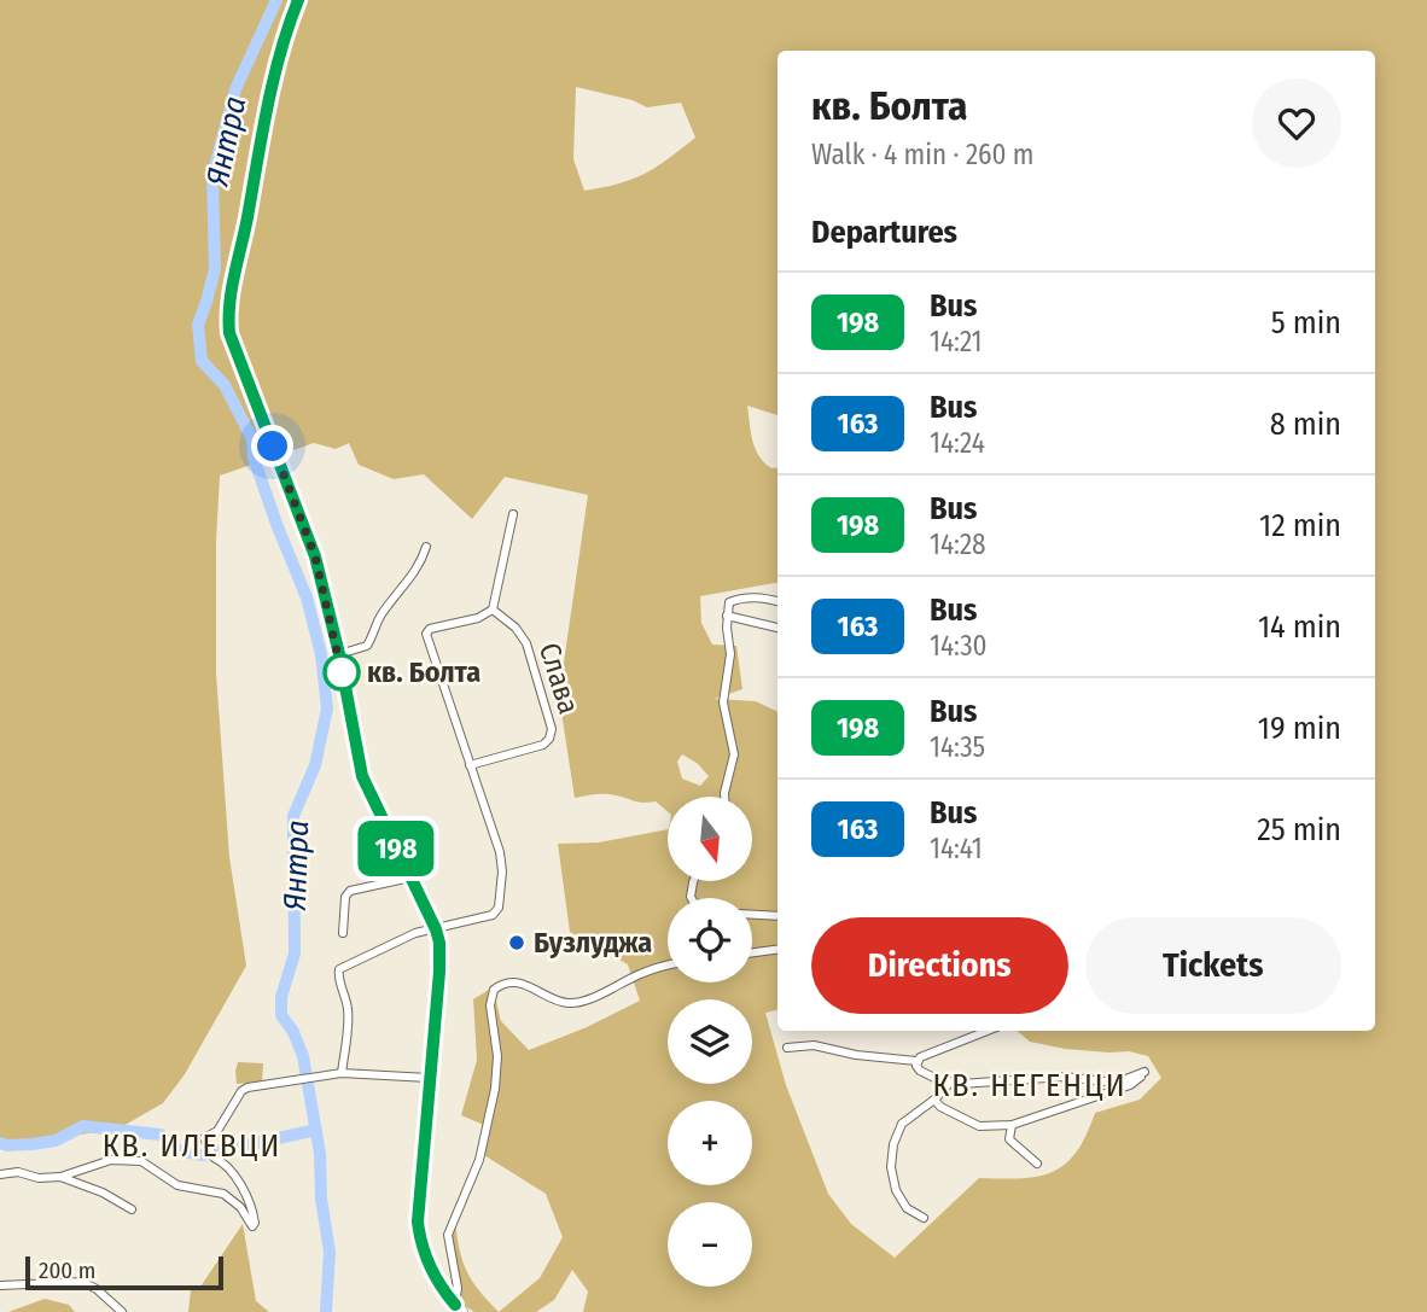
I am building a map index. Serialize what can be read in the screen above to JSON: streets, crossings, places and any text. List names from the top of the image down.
{
  "streets": {
    "street": ["Слава"]
  },
  "districts": ["КВ. НЕГЕНЦИ", "КВ. ИЛЕВЦИ"],
  "water": ["Янтра"],
  "places": ["кв. Болта", "Бузлуджа"],
  "lines": ["bus line 198"],
  "scale_bar": "200 m",
  "north": "bottom",
  "page": {
    "on_map": "198",
    "heading": [
      ["кв. Болта", "Walk · 4 min · 260 m"],
      "Departures"
    ],
    "list": [
      {
        "mark": "198",
        "name": "Bus",
        "note": "14:21",
        "value": "5 min"
      },
      {
        "mark": "163",
        "name": "Bus",
        "note": "14:24",
        "value": "8 min"
      },
      {
        "mark": "198",
        "name": "Bus",
        "note": "14:28",
        "value": "12 min"
      },
      {
        "mark": "163",
        "name": "Bus",
        "note": "14:30",
        "value": "14 min"
      },
      {
        "mark": "198",
        "name": "Bus",
        "note": "14:35",
        "value": "19 min"
      },
      {
        "mark": "163",
        "name": "Bus",
        "note": "14:41",
        "value": "25 min"
      }
    ],
    "map_buttons": ["+", "−"],
    "buttons": ["Directions", "Tickets"],
    "scale": "200 m"
  }
}
